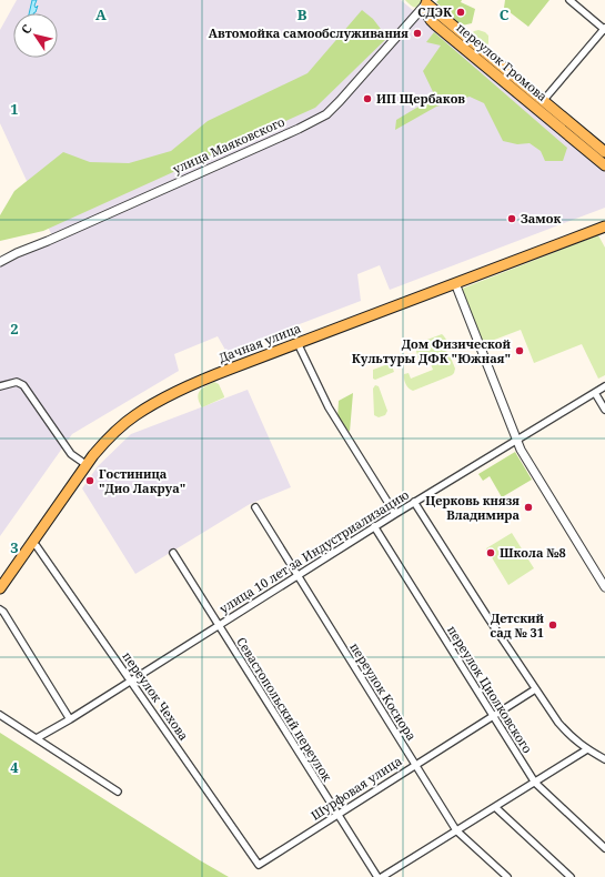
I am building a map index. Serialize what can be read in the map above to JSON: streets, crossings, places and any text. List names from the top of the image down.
{
  "streets": {
    "main road": ["переулок Громова", "Дачная улица"],
    "street": [
      "улица Маяковского",
      "улица 10 лет за Индустриализацию",
      "переулок Циолковского",
      "переулок Косиора",
      "переулок Чехова",
      "Севастопольский переулок",
      "Шурфовая улица"
    ]
  },
  "crossings": [
    ["переулок Громова", "улица Маяковского"],
    ["Дачная улица", "переулок Чехова"],
    ["улица 10 лет за Индустриализацию", "переулок Циолковского"],
    ["улица 10 лет за Индустриализацию", "переулок Косиора"],
    ["улица 10 лет за Индустриализацию", "переулок Чехова"],
    ["улица 10 лет за Индустриализацию", "Севастопольский переулок"],
    ["переулок Циолковского", "Шурфовая улица"],
    ["переулок Косиора", "Шурфовая улица"],
    ["переулок Чехова", "Шурфовая улица"],
    ["Севастопольский переулок", "Шурфовая улица"]
  ],
  "places": [
    "СДЭК",
    "Автомойка самообслуживания",
    "ИП Щербаков",
    "Замок",
    "Дом Физической Культуры ДФК \"Южная\"",
    "Гостиница \"Дио Лакруа\"",
    "Церковь князя Владимира",
    "Школа №8",
    "Детский сад № 31"
  ],
  "north": "top left",
  "grid": {
    "columns": ["A", "B", "C"],
    "rows": [
      "1",
      "2",
      "3",
      "4"
    ]
  }
}
